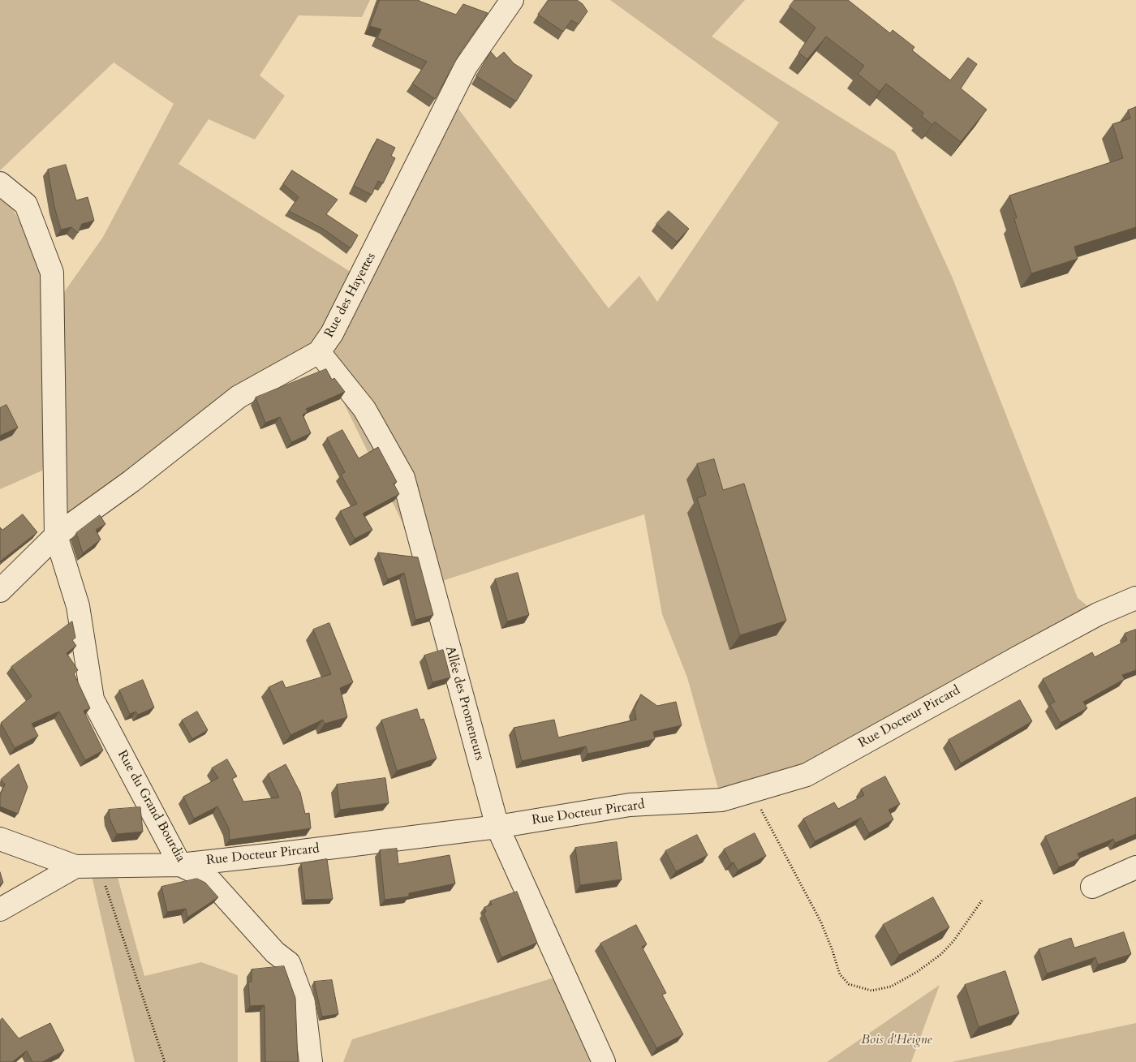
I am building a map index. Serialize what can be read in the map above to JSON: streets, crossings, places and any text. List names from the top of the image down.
{
  "streets": {
    "street": [
      "Rue des Hayettes",
      "Allée des Promeneurs",
      "Rue Docteur Pircard",
      "Rue du Grand Bourdia"
    ]
  },
  "crossings": [
    ["Rue des Hayettes", "Allée des Promeneurs"],
    ["Rue des Hayettes", "Rue du Grand Bourdia"],
    ["Allée des Promeneurs", "Rue Docteur Pircard"],
    ["Rue Docteur Pircard", "Rue du Grand Bourdia"]
  ],
  "parks": ["Bois d'Heigne"]
}
